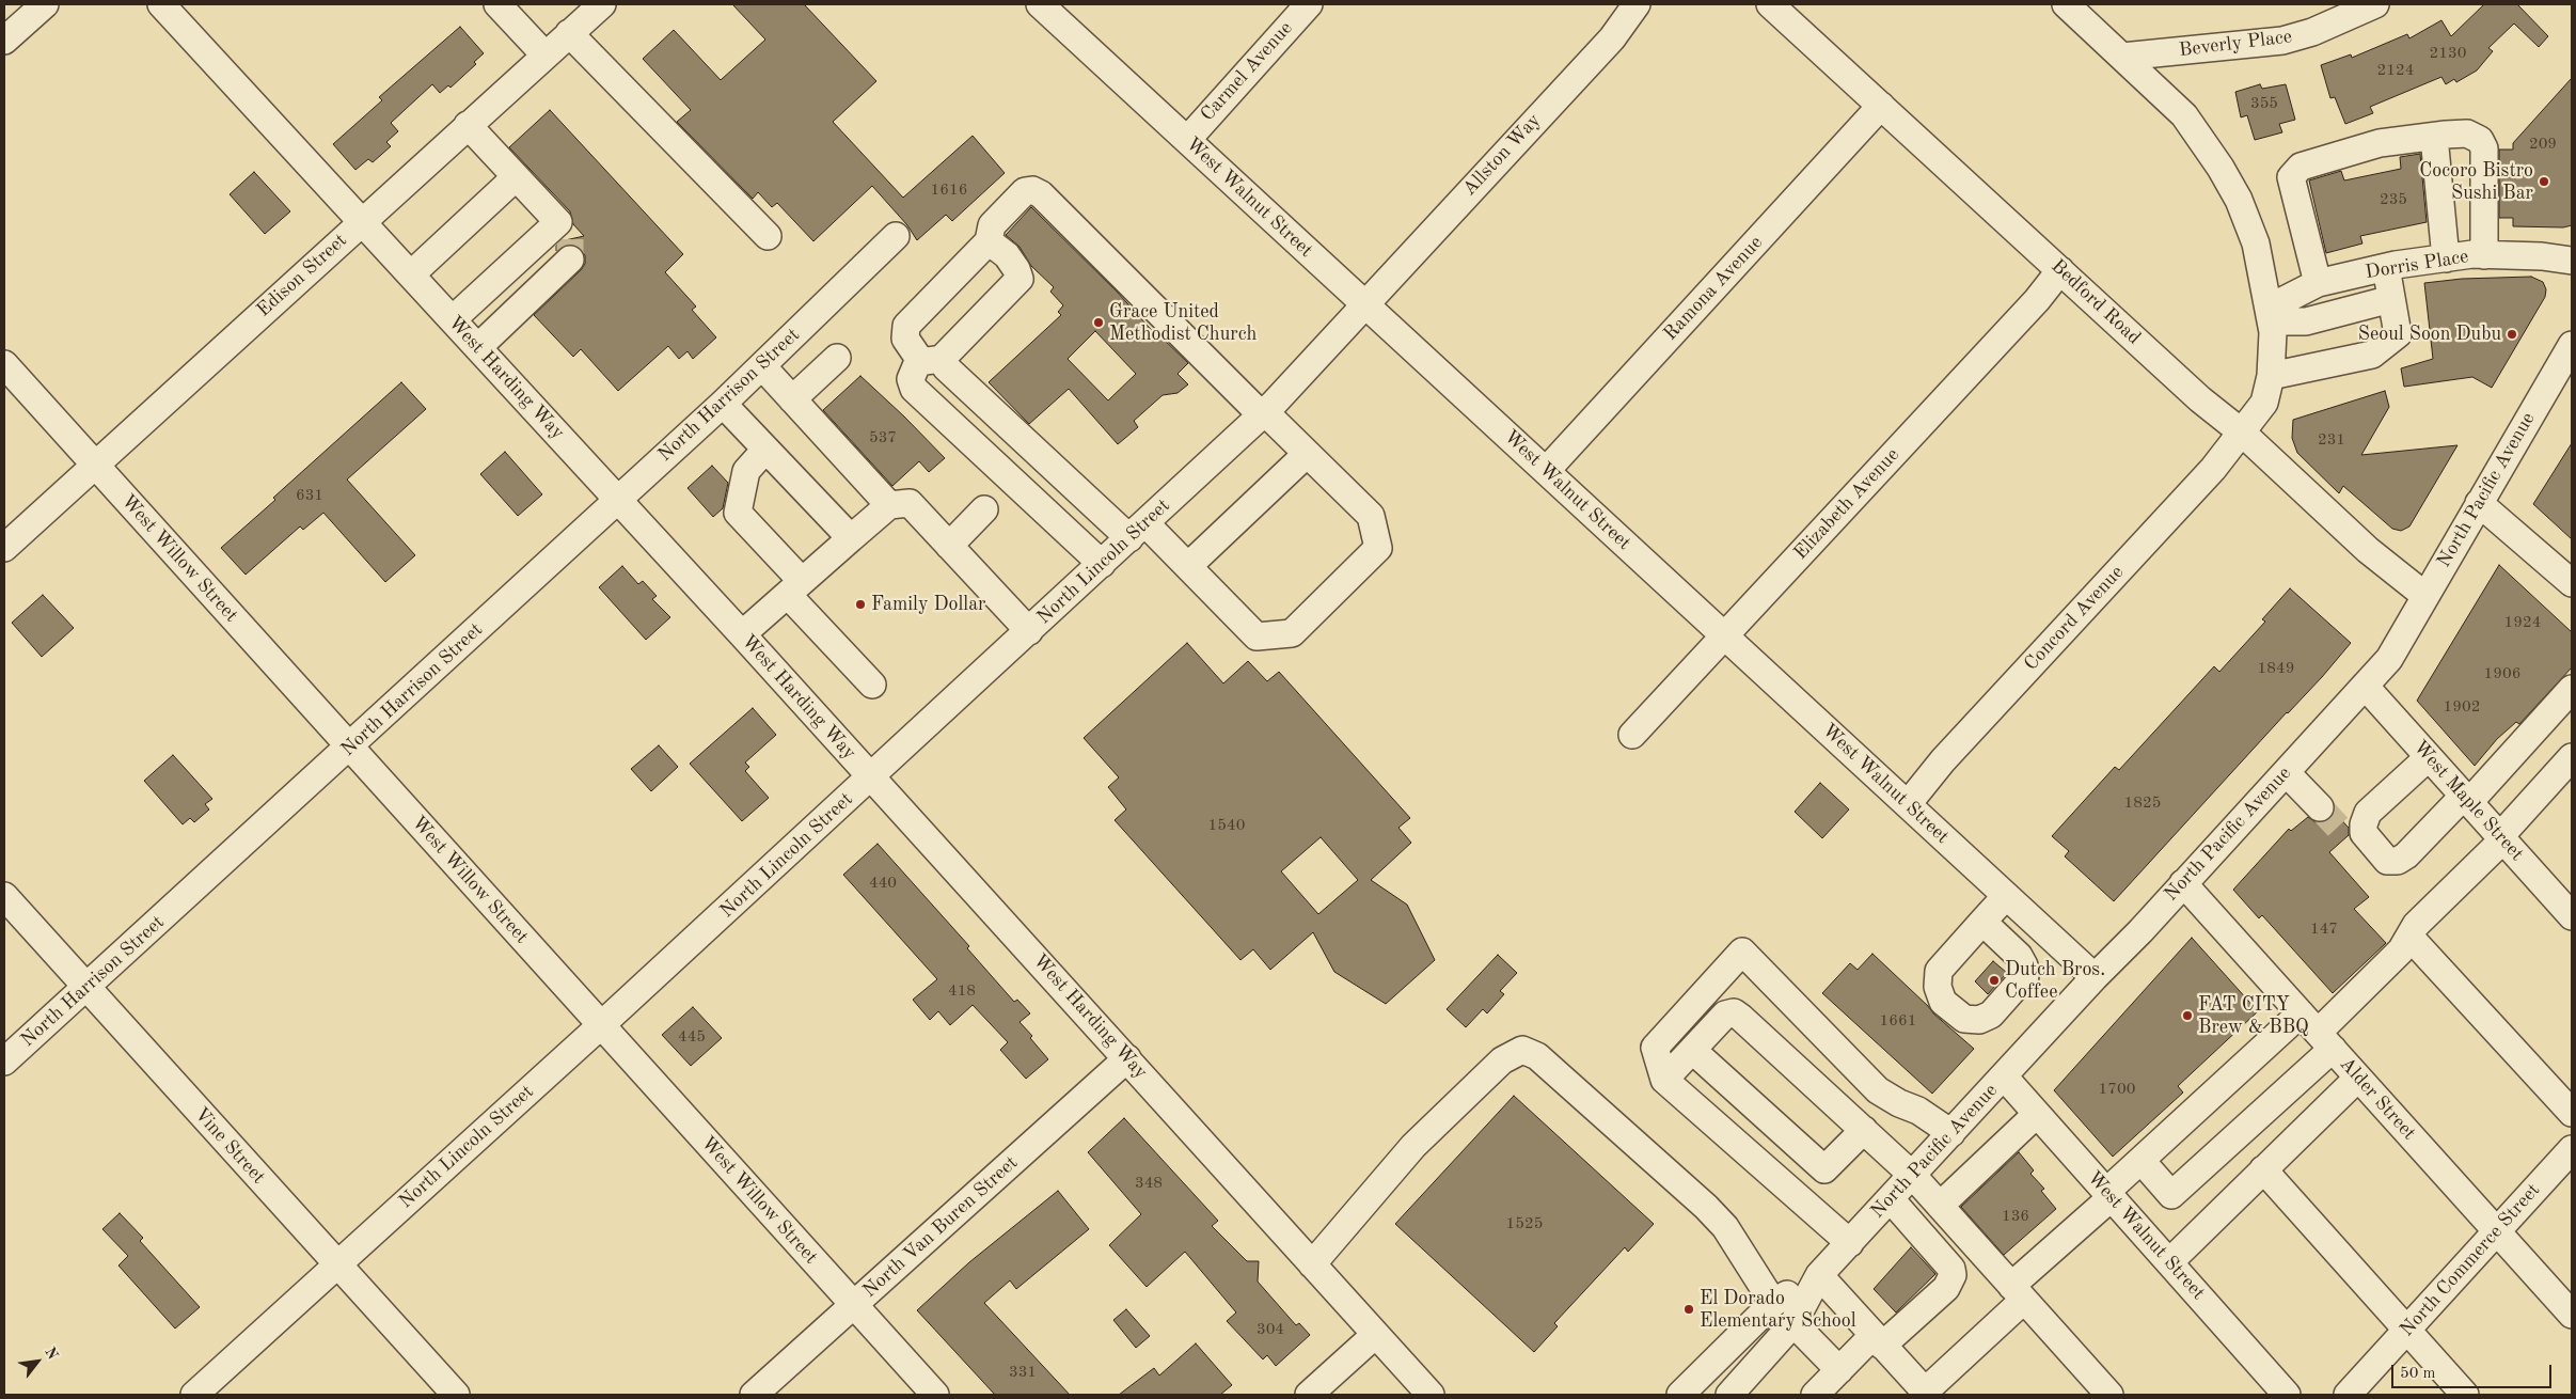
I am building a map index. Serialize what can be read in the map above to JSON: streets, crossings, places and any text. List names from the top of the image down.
{
  "streets": {
    "street": [
      "Beverly Place",
      "Carmel Avenue",
      "Allston Way",
      "West Walnut Street",
      "Dorris Place",
      "Edison Street",
      "Ramona Avenue",
      "Bedford Road",
      "West Harding Way",
      "North Harrison Street",
      "North Pacific Avenue",
      "Elizabeth Avenue",
      "West Willow Street",
      "North Lincoln Street",
      "Concord Avenue",
      "West Maple Street",
      "Alder Street",
      "Vine Street",
      "North Van Buren Street",
      "North Commerce Street"
    ]
  },
  "crossings": [
    ["Beverly Place", "Concord Avenue"],
    ["Carmel Avenue", "West Walnut Street"],
    ["Allston Way", "West Walnut Street"],
    ["Allston Way", "North Lincoln Street"],
    ["West Walnut Street", "Ramona Avenue"],
    ["West Walnut Street", "North Pacific Avenue"],
    ["West Walnut Street", "Elizabeth Avenue"],
    ["West Walnut Street", "North Lincoln Street"],
    ["West Walnut Street", "Concord Avenue"],
    ["Dorris Place", "Concord Avenue"],
    ["Edison Street", "West Harding Way"],
    ["Edison Street", "West Willow Street"],
    ["Ramona Avenue", "Bedford Road"],
    ["Bedford Road", "North Pacific Avenue"],
    ["Bedford Road", "Elizabeth Avenue"],
    ["Bedford Road", "Concord Avenue"],
    ["West Harding Way", "North Harrison Street"],
    ["West Harding Way", "North Lincoln Street"],
    ["West Harding Way", "North Van Buren Street"],
    ["North Harrison Street", "West Willow Street"],
    ["North Harrison Street", "Vine Street"],
    ["North Pacific Avenue", "West Maple Street"],
    ["North Pacific Avenue", "Alder Street"],
    ["West Willow Street", "North Lincoln Street"],
    ["West Willow Street", "North Van Buren Street"],
    ["North Lincoln Street", "Vine Street"],
    ["Alder Street", "North Commerce Street"]
  ],
  "places": [
    "Cocoro Bistro Sushi Bar",
    "Grace United Methodist Church",
    "Seoul Soon Dubu",
    "Family Dollar",
    "Dutch Bros. Coffee",
    "FAT CITY Brew & BBQ",
    "El Dorado Elementary School"
  ],
  "house_numbers": [
    "2130",
    "2124",
    "355",
    "209",
    "1616",
    "235",
    "537",
    "231",
    "631",
    "1924",
    "1849",
    "1906",
    "1902",
    "1825",
    "1540",
    "440",
    "147",
    "418",
    "1661",
    "445",
    "1700",
    "348",
    "136",
    "1525",
    "304",
    "331"
  ],
  "scale_bar": "50 m",
  "north": "top right"
}
